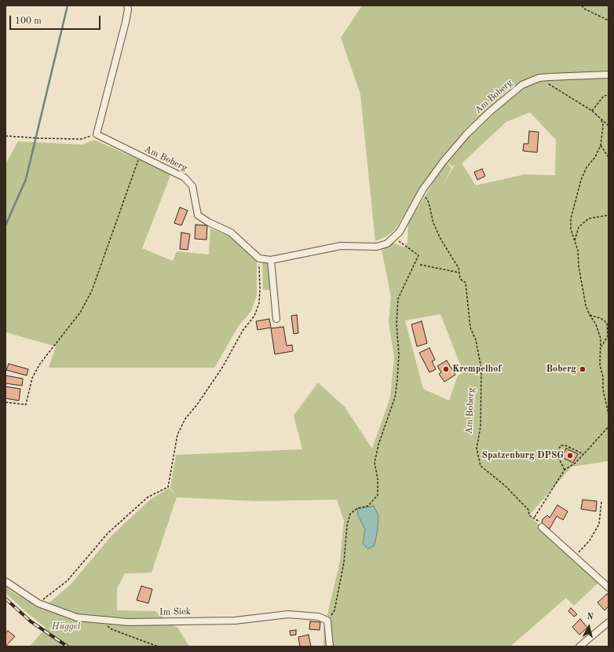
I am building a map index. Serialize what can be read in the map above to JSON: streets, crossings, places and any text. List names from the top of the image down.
{
  "streets": {
    "street": ["Am Boberg", "Im Siek"]
  },
  "parks": ["Hüggel"],
  "places": ["Krempelhof", "Boberg", "Spatzenburg DPSG"],
  "scale_bar": "100 m",
  "north": "top"
}
